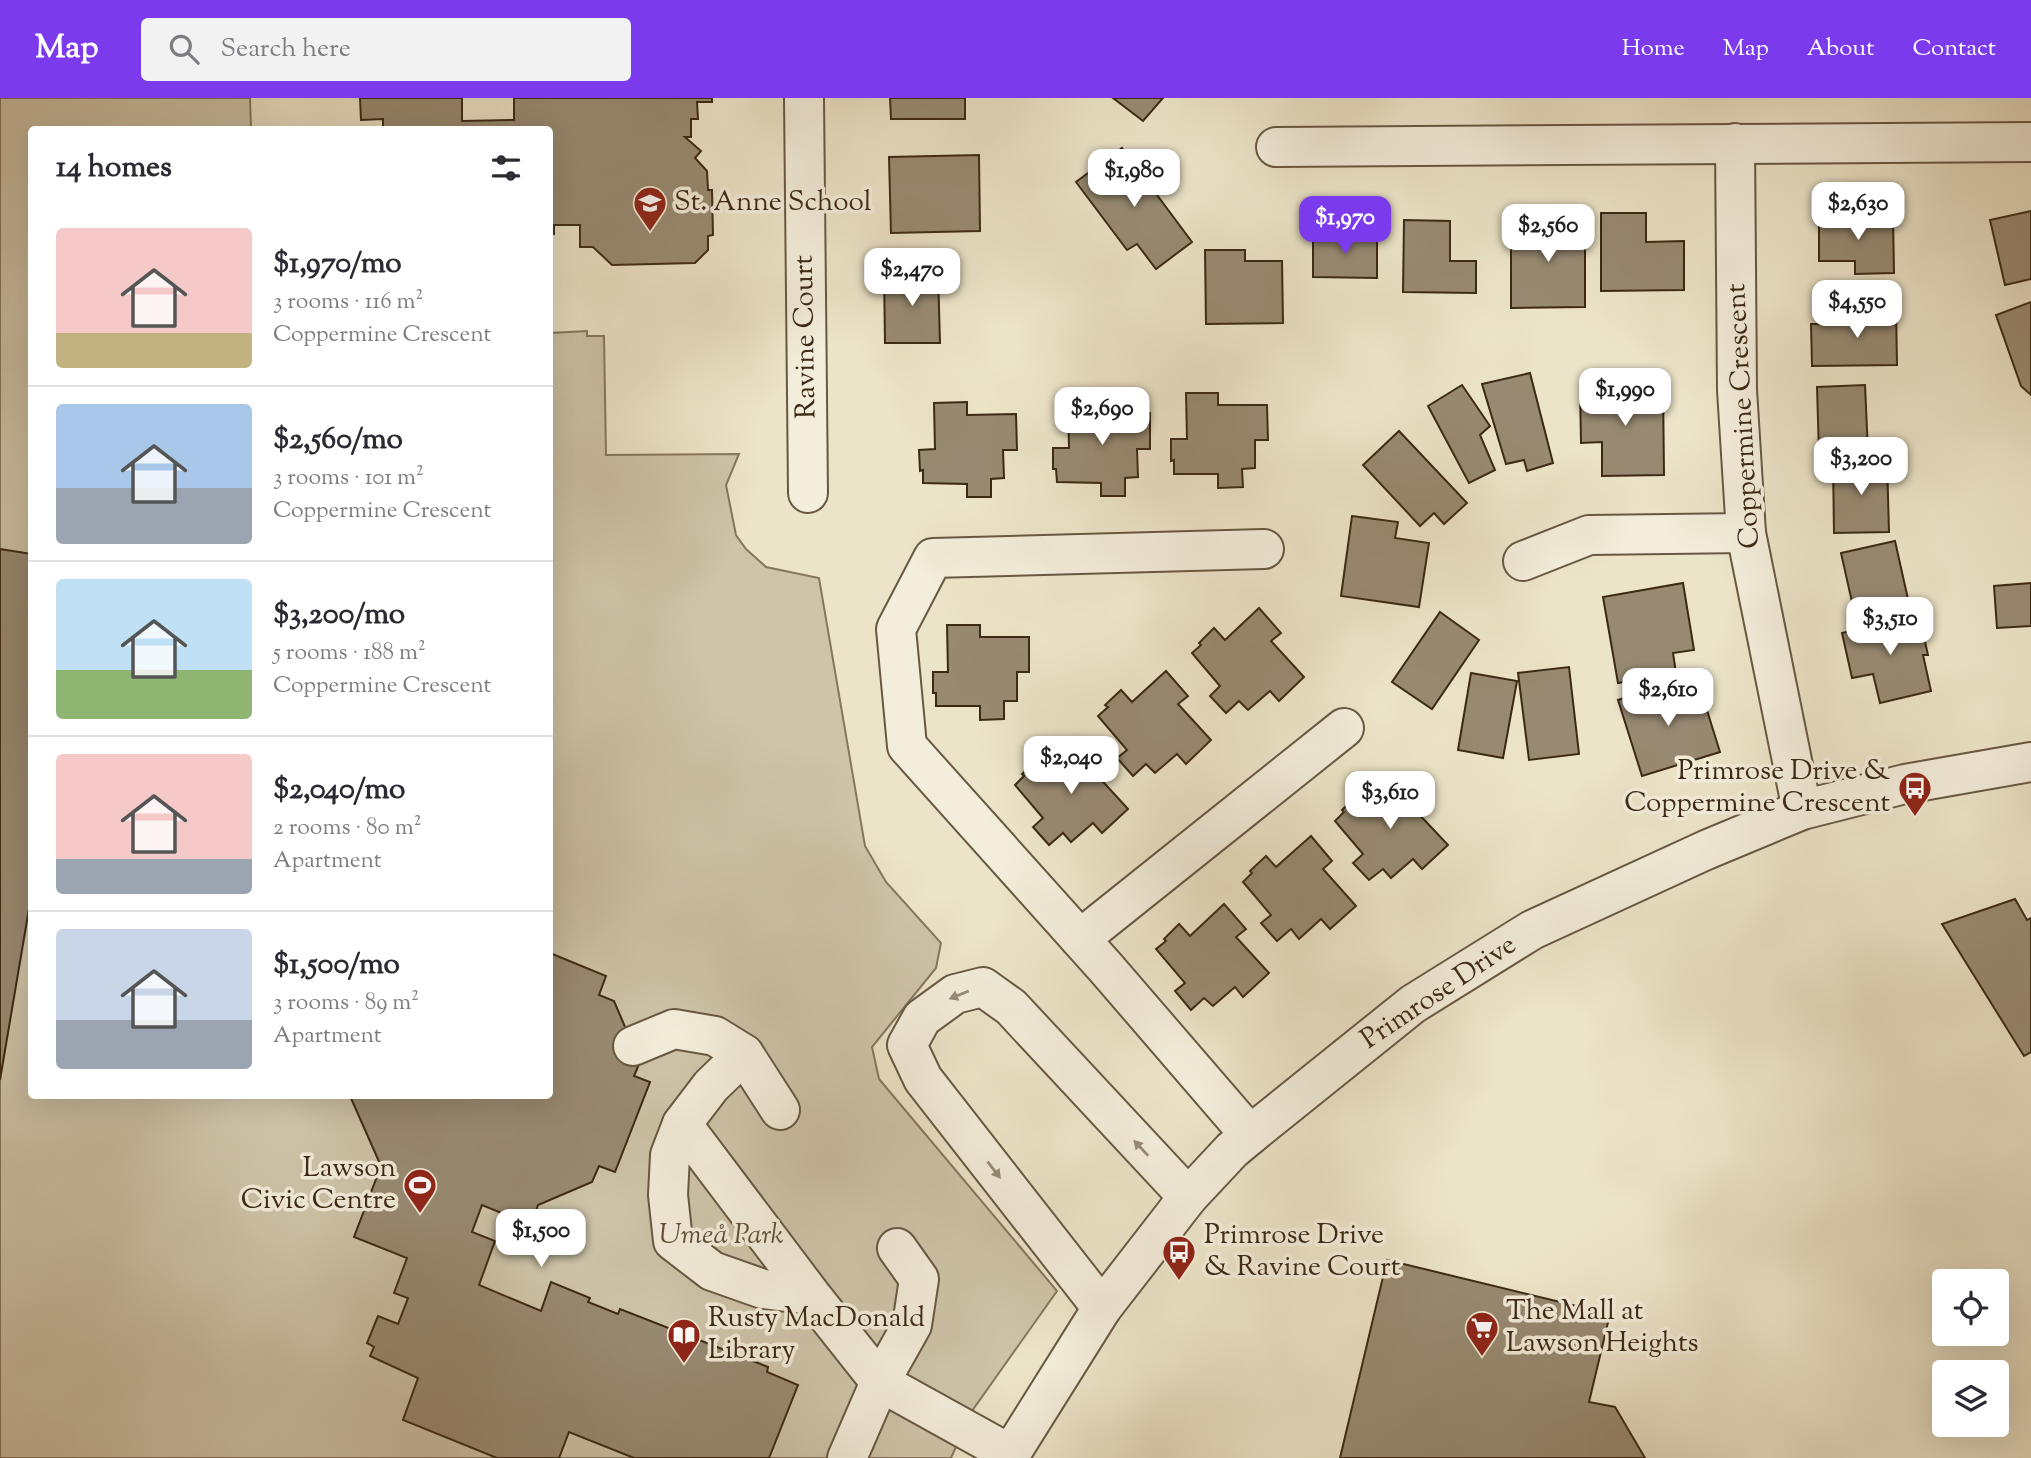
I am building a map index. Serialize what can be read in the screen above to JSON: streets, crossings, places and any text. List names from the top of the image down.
{
  "streets": {
    "street": ["Ravine Court", "Coppermine Crescent", "Primrose Drive"]
  },
  "crossings": [
    ["Coppermine Crescent", "Primrose Drive"]
  ],
  "parks": ["Umeå Park"],
  "places": {
    "school or university": ["St. Anne School"],
    "bus stop": ["Primrose Drive & Coppermine Crescent", "Primrose Drive & Ravine Court"],
    "sports": ["Lawson Civic Centre"],
    "supermarket": ["The Mall at Lawson Heights"],
    "library": ["Rusty MacDonald Library"]
  },
  "page": {
    "header": "Map",
    "search": "Search here",
    "nav": [
      "Home",
      "Map",
      "About",
      "Contact"
    ],
    "heading": "14 homes",
    "price": [
      "$1,980",
      "$2,630",
      "$1,970",
      "$2,560",
      "$2,470",
      "$4,550",
      "$1,990",
      "$2,690",
      "$3,200",
      "$3,510",
      "$2,610",
      "$2,040",
      "$3,610",
      "$1,500"
    ],
    "list": [
      {
        "name": "$1,970/mo",
        "note": "3 rooms · 116 m² · Coppermine Crescent"
      },
      {
        "name": "$2,560/mo",
        "note": "3 rooms · 101 m² · Coppermine Crescent"
      },
      {
        "name": "$3,200/mo",
        "note": "5 rooms · 188 m² · Coppermine Crescent"
      },
      {
        "name": "$2,040/mo",
        "note": "2 rooms · 80 m² · Apartment"
      },
      {
        "name": "$1,500/mo",
        "note": "3 rooms · 89 m² · Apartment"
      }
    ]
  }
}
